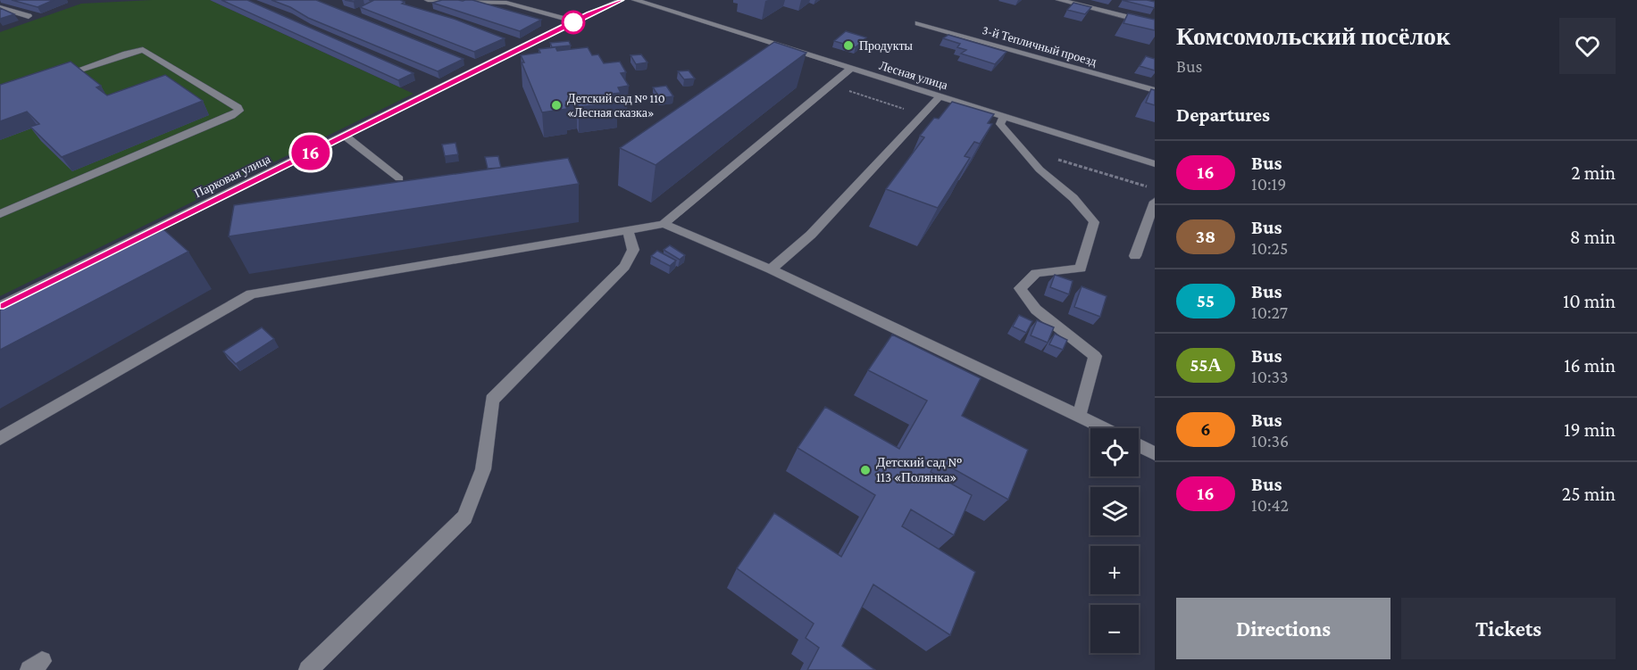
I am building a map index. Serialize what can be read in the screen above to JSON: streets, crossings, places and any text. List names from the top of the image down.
{
  "streets": {
    "street": ["3-й Тепличный проезд", "Лесная улица", "Парковая улица"]
  },
  "places": ["Продукты", "Детский сад № 110 «Лесная сказка»", "Детский сад № 113 «Полянка»"],
  "lines": ["bus line 16"],
  "page": {
    "on_map": "16",
    "heading": [
      ["Комсомольский посёлок", "Bus"],
      "Departures"
    ],
    "list": [
      {
        "mark": "16",
        "name": "Bus",
        "note": "10:19",
        "value": "2 min"
      },
      {
        "mark": "38",
        "name": "Bus",
        "note": "10:25",
        "value": "8 min"
      },
      {
        "mark": "55",
        "name": "Bus",
        "note": "10:27",
        "value": "10 min"
      },
      {
        "mark": "55А",
        "name": "Bus",
        "note": "10:33",
        "value": "16 min"
      },
      {
        "mark": "6",
        "name": "Bus",
        "note": "10:36",
        "value": "19 min"
      },
      {
        "mark": "16",
        "name": "Bus",
        "note": "10:42",
        "value": "25 min"
      }
    ],
    "map_buttons": ["+", "−"],
    "buttons": ["Directions", "Tickets"]
  }
}
